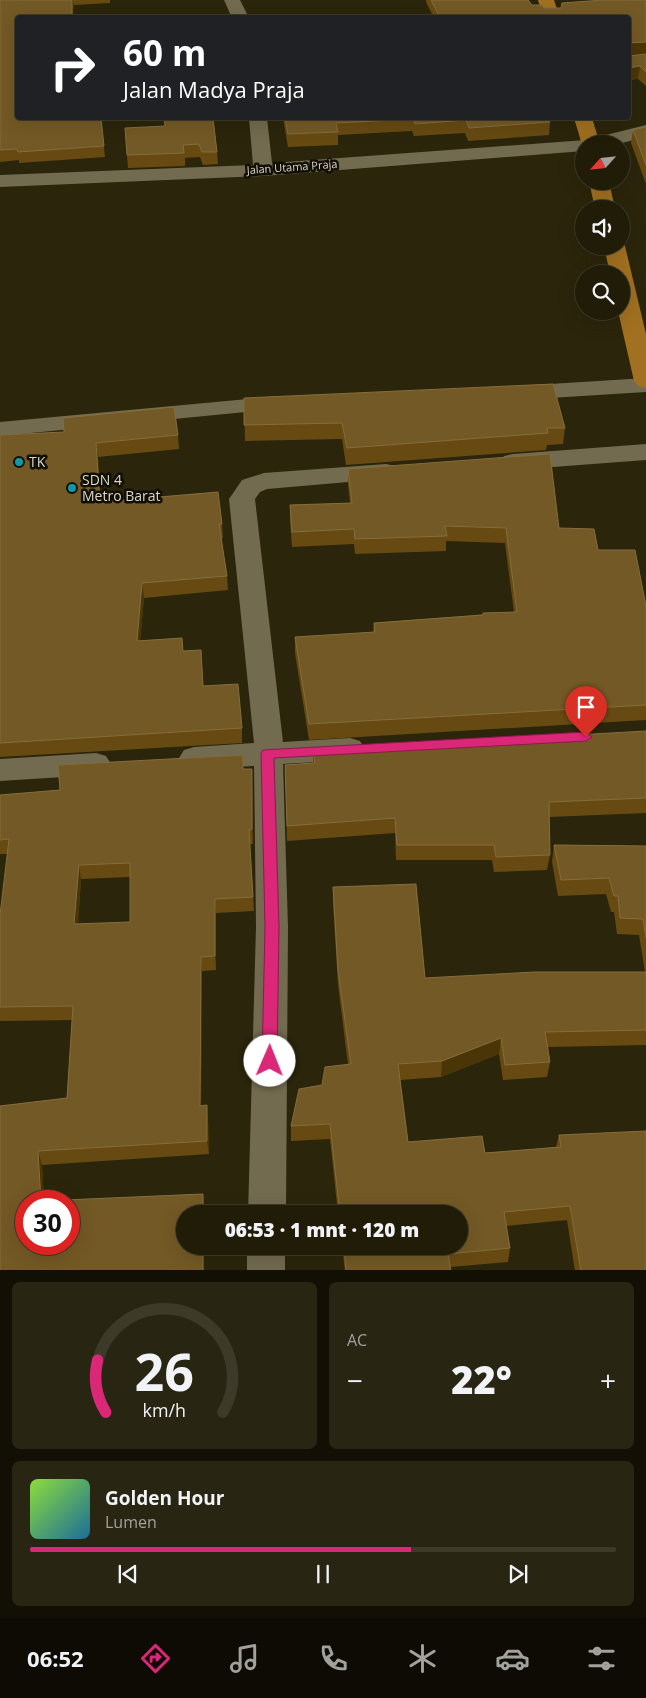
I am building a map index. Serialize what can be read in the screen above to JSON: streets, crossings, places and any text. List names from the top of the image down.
{
  "streets": {
    "street": ["Jalan Utama Praja"]
  },
  "places": ["TK", "SDN 4 Metro Barat"],
  "north": "bottom left",
  "page": {
    "turn": ["60 m", "Jalan Madya Praja"],
    "limit": "30",
    "trip": "06:53 · 1 mnt · 120 m",
    "tile": "AC",
    "heat": ["−", "22°", "+"],
    "song": ["Golden Hour", "Lumen"],
    "tabs": "06:52",
    "gauge": ["26", "km/h"]
  }
}
